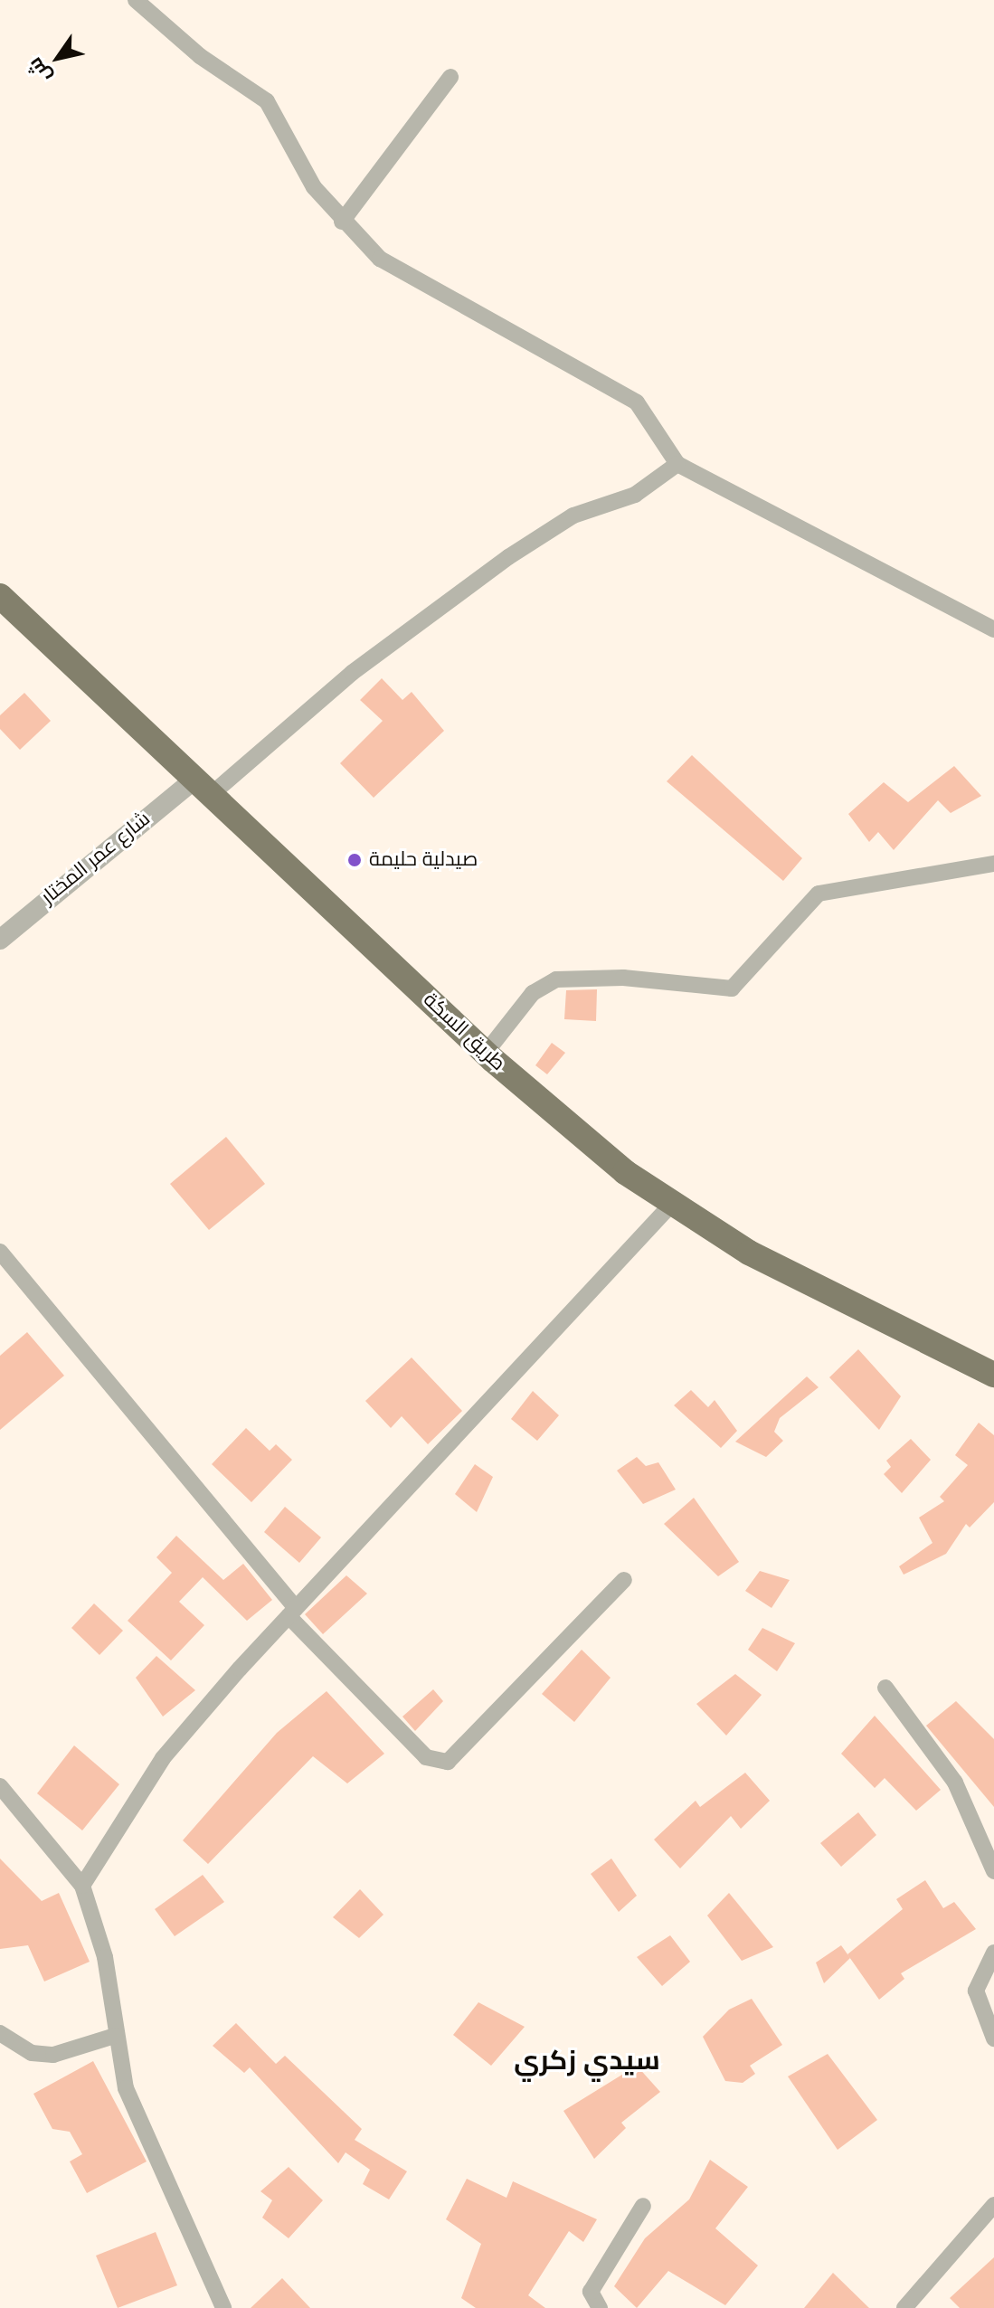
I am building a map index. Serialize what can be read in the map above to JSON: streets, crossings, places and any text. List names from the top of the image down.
{
  "streets": {
    "main road": ["طريق السكة"],
    "street": ["شارع عمر المختار"]
  },
  "crossings": [
    ["شارع عمر المختار", "طريق السكة"]
  ],
  "districts": ["سيدي زكري"],
  "places": ["صيدلية حليمة"],
  "north": "bottom left"
}
